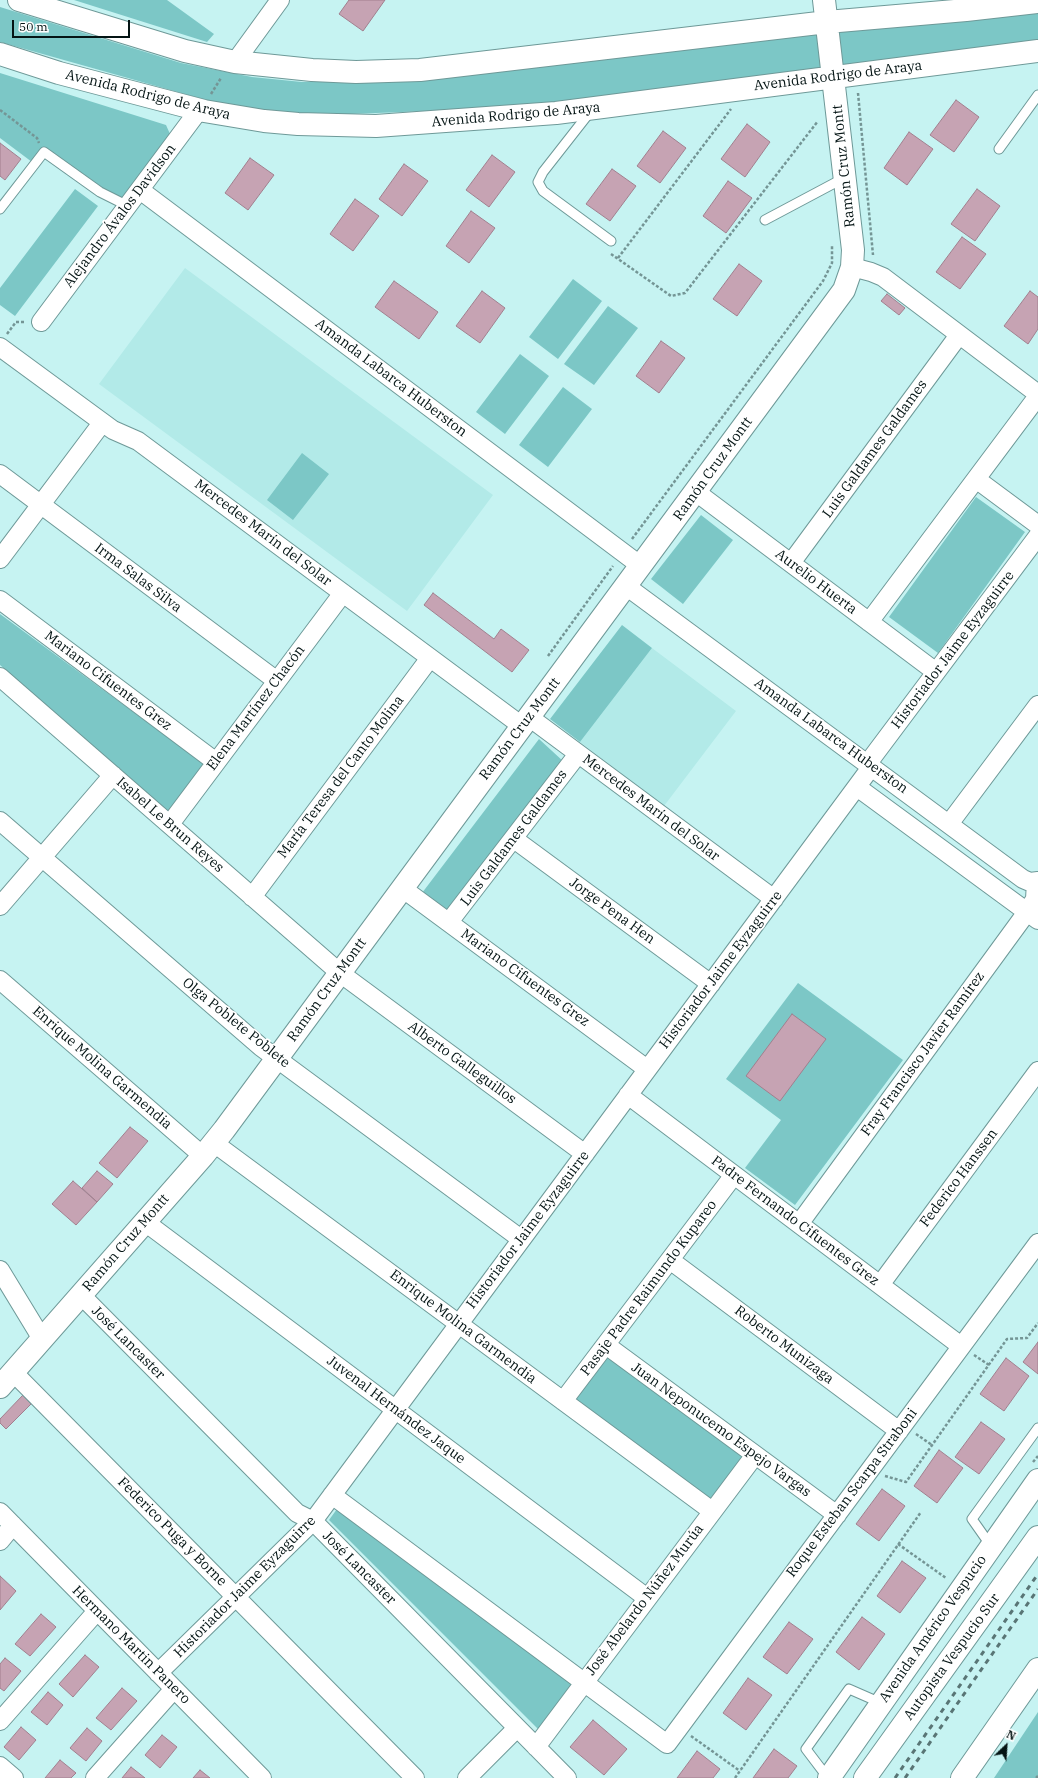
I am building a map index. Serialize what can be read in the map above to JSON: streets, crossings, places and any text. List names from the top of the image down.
{
  "streets": {
    "main road": [
      "Avenida Rodrigo de Araya",
      "Ramón Cruz Montt",
      "Avenida Américo Vespucio",
      "Autopista Vespucio Sur"
    ],
    "street": [
      "Alejandro Ávalos Davidson",
      "Amanda Labarca Huberston",
      "Luis Galdames Galdames",
      "Mercedes Marín del Solar",
      "Irma Salas Silva",
      "Aurelio Huerta",
      "Historiador Jaime Eyzaguirre",
      "Mariano Cifuentes Grez",
      "Elena Martínez Chacón",
      "María Teresa del Canto Molina",
      "Isabel Le Brun Reyes",
      "Jorge Pena Hen",
      "Olga Poblete Poblete",
      "Fray Francisco Javier Ramírez",
      "Alberto Galleguillos",
      "Enrique Molina Garmendia",
      "Federico Hanssen",
      "Padre Fernando Cifuentes Grez",
      "Pasaje Padre Raimundo Kupareo",
      "José Lancaster",
      "Roberto Munizaga",
      "Juvenal Hernández Jaque",
      "Juan Neponucemo Espejo Vargas",
      "Roque Esteban Scarpa Straboni",
      "Federico Puga y Borne",
      "José Abelardo Núñez Murúa",
      "Hermano Martin Panero"
    ]
  },
  "crossings": [
    ["Avenida Rodrigo de Araya", "Ramón Cruz Montt"],
    ["Avenida Rodrigo de Araya", "Alejandro Ávalos Davidson"],
    ["Ramón Cruz Montt", "Amanda Labarca Huberston"],
    ["Ramón Cruz Montt", "Mercedes Marín del Solar"],
    ["Ramón Cruz Montt", "Aurelio Huerta"],
    ["Ramón Cruz Montt", "Mariano Cifuentes Grez"],
    ["Ramón Cruz Montt", "Isabel Le Brun Reyes"],
    ["Ramón Cruz Montt", "Olga Poblete Poblete"],
    ["Ramón Cruz Montt", "Alberto Galleguillos"],
    ["Ramón Cruz Montt", "Enrique Molina Garmendia"],
    ["Ramón Cruz Montt", "José Lancaster"],
    ["Ramón Cruz Montt", "Juvenal Hernández Jaque"],
    ["Ramón Cruz Montt", "Federico Puga y Borne"],
    ["Alejandro Ávalos Davidson", "Amanda Labarca Huberston"],
    ["Amanda Labarca Huberston", "Historiador Jaime Eyzaguirre"],
    ["Amanda Labarca Huberston", "Fray Francisco Javier Ramírez"],
    ["Luis Galdames Galdames", "Mercedes Marín del Solar"],
    ["Luis Galdames Galdames", "Aurelio Huerta"],
    ["Luis Galdames Galdames", "Mariano Cifuentes Grez"],
    ["Luis Galdames Galdames", "Jorge Pena Hen"],
    ["Mercedes Marín del Solar", "Historiador Jaime Eyzaguirre"],
    ["Mercedes Marín del Solar", "Elena Martínez Chacón"],
    ["Mercedes Marín del Solar", "María Teresa del Canto Molina"],
    ["Irma Salas Silva", "Elena Martínez Chacón"],
    ["Aurelio Huerta", "Historiador Jaime Eyzaguirre"],
    ["Historiador Jaime Eyzaguirre", "Mariano Cifuentes Grez"],
    ["Historiador Jaime Eyzaguirre", "Jorge Pena Hen"],
    ["Historiador Jaime Eyzaguirre", "Olga Poblete Poblete"],
    ["Historiador Jaime Eyzaguirre", "Alberto Galleguillos"],
    ["Historiador Jaime Eyzaguirre", "Enrique Molina Garmendia"],
    ["Historiador Jaime Eyzaguirre", "Padre Fernando Cifuentes Grez"],
    ["Historiador Jaime Eyzaguirre", "José Lancaster"],
    ["Historiador Jaime Eyzaguirre", "Juvenal Hernández Jaque"],
    ["Historiador Jaime Eyzaguirre", "Federico Puga y Borne"],
    ["Historiador Jaime Eyzaguirre", "Hermano Martin Panero"],
    ["Mariano Cifuentes Grez", "Elena Martínez Chacón"],
    ["Elena Martínez Chacón", "Isabel Le Brun Reyes"],
    ["María Teresa del Canto Molina", "Isabel Le Brun Reyes"],
    ["Isabel Le Brun Reyes", "Alberto Galleguillos"],
    ["Fray Francisco Javier Ramírez", "Padre Fernando Cifuentes Grez"],
    ["Enrique Molina Garmendia", "Pasaje Padre Raimundo Kupareo"],
    ["Enrique Molina Garmendia", "José Abelardo Núñez Murúa"],
    ["Federico Hanssen", "Padre Fernando Cifuentes Grez"],
    ["Padre Fernando Cifuentes Grez", "Pasaje Padre Raimundo Kupareo"],
    ["Padre Fernando Cifuentes Grez", "Roque Esteban Scarpa Straboni"],
    ["Pasaje Padre Raimundo Kupareo", "Roberto Munizaga"],
    ["Pasaje Padre Raimundo Kupareo", "Juan Neponucemo Espejo Vargas"],
    ["José Lancaster", "José Abelardo Núñez Murúa"],
    ["Roberto Munizaga", "Roque Esteban Scarpa Straboni"],
    ["Juvenal Hernández Jaque", "José Abelardo Núñez Murúa"],
    ["Juan Neponucemo Espejo Vargas", "Roque Esteban Scarpa Straboni"],
    ["Juan Neponucemo Espejo Vargas", "José Abelardo Núñez Murúa"],
    ["Roque Esteban Scarpa Straboni", "José Abelardo Núñez Murúa"]
  ],
  "scale_bar": "50 m",
  "north": "top right"
}
